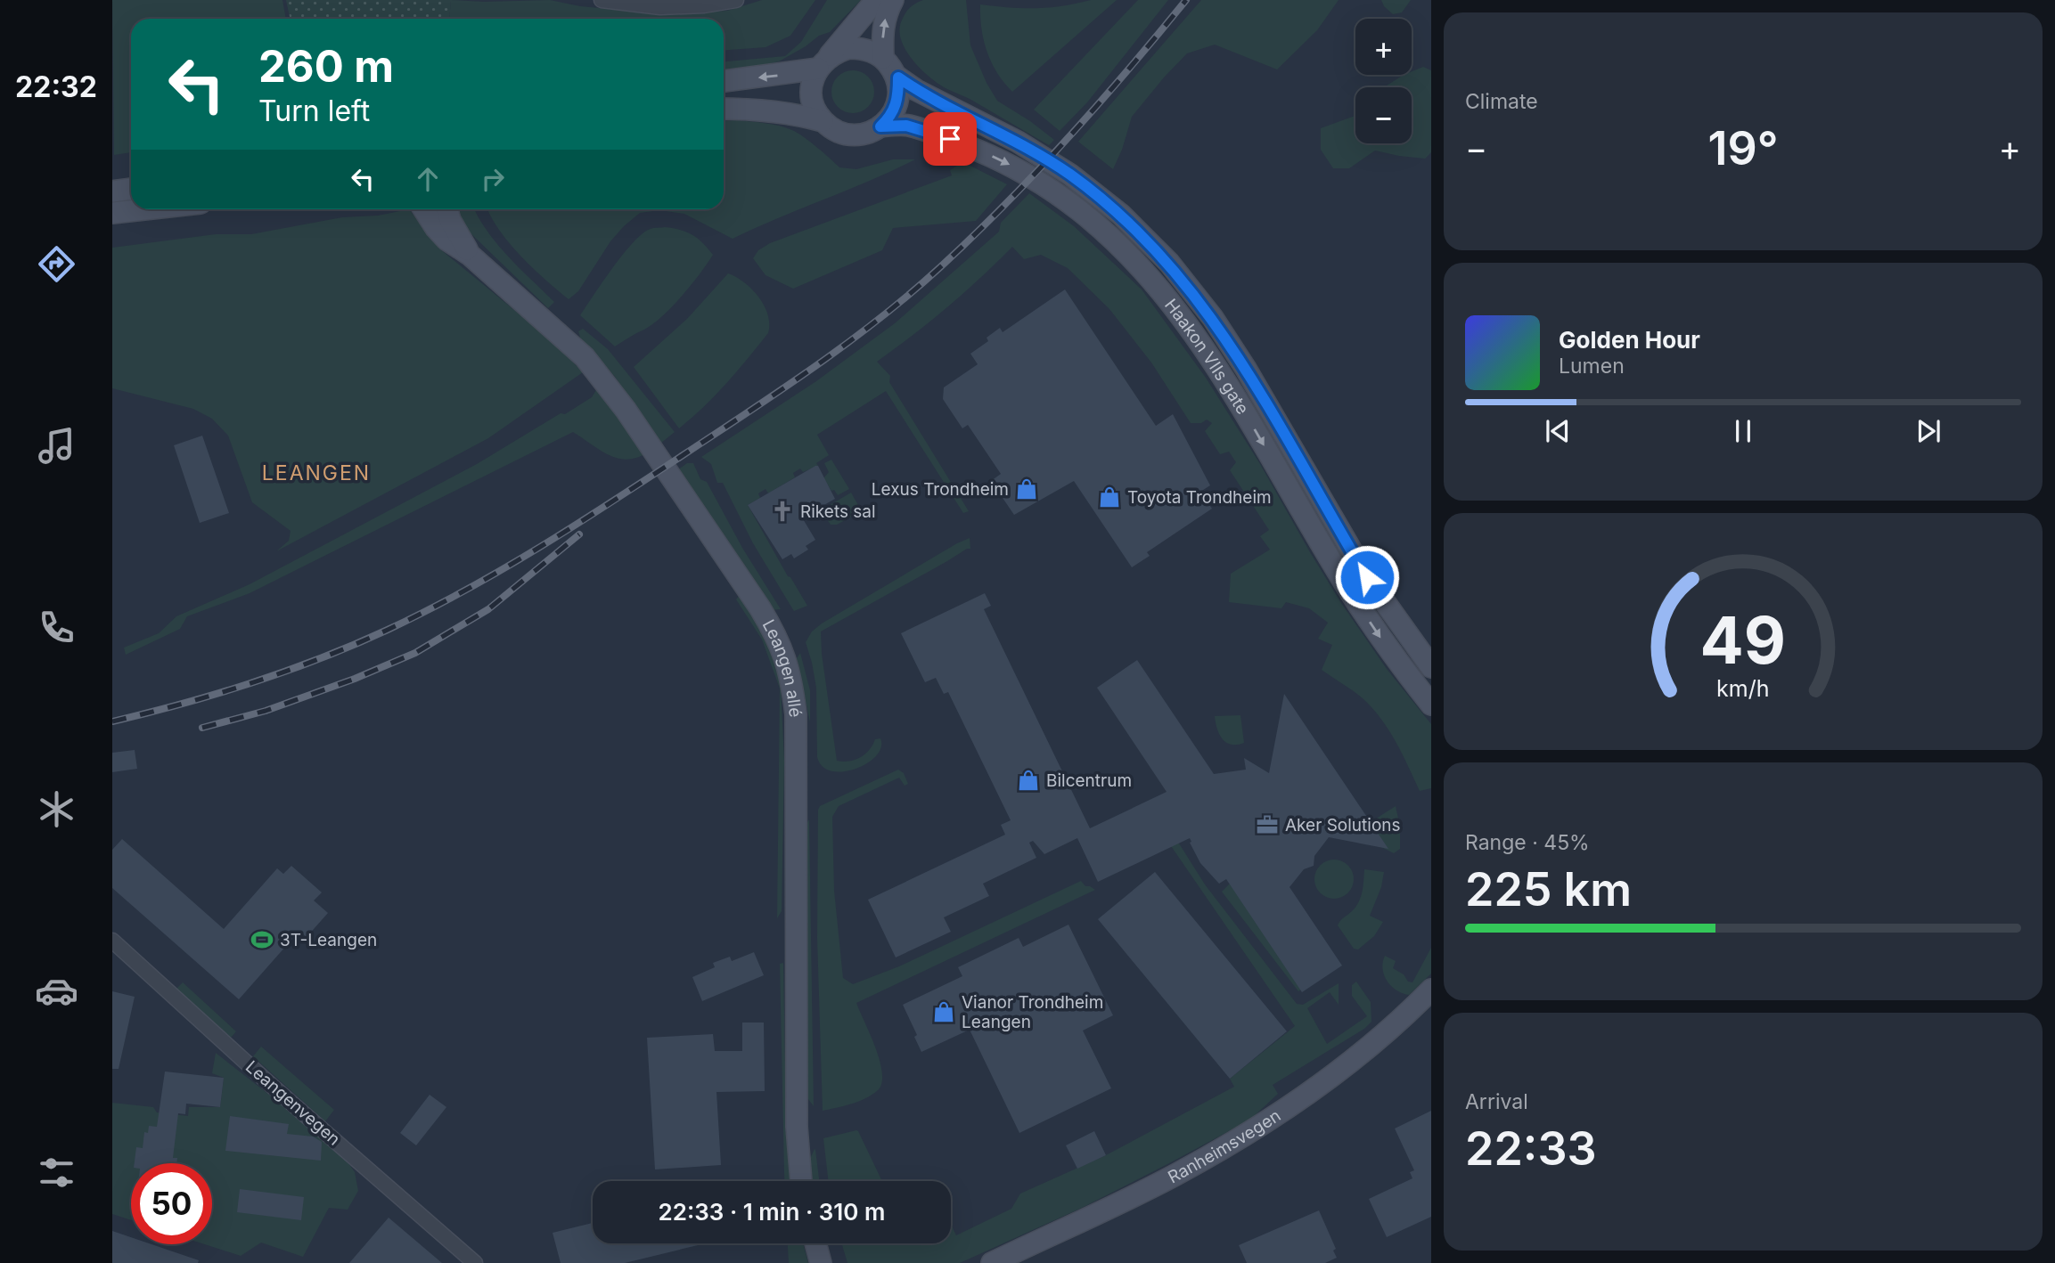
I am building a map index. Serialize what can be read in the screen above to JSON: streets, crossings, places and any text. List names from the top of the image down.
{
  "streets": {
    "main road": ["Haakon VIIs gate", "Leangen allé", "Ranheimsvegen"],
    "street": ["Leangenvegen"]
  },
  "districts": ["LEANGEN"],
  "places": {
    "shop": [
      "Lexus Trondheim",
      "Toyota Trondheim",
      "Bilcentrum",
      "Vianor Trondheim Leangen"
    ],
    "church": ["Rikets sal"],
    "office": ["Aker Solutions"],
    "sports": ["3T-Leangen"]
  },
  "page": {
    "tabs": "22:32",
    "tile": [
      "Climate",
      ["Range · 45%", "225 km"],
      ["Arrival", "22:33"]
    ],
    "map_buttons": ["+", "−"],
    "turn": ["260 m", "Turn left"],
    "heat": ["−", "19°", "+"],
    "song": ["Golden Hour", "Lumen"],
    "limit": "50",
    "trip": "22:33 · 1 min · 310 m",
    "gauge": ["49", "km/h"]
  }
}
